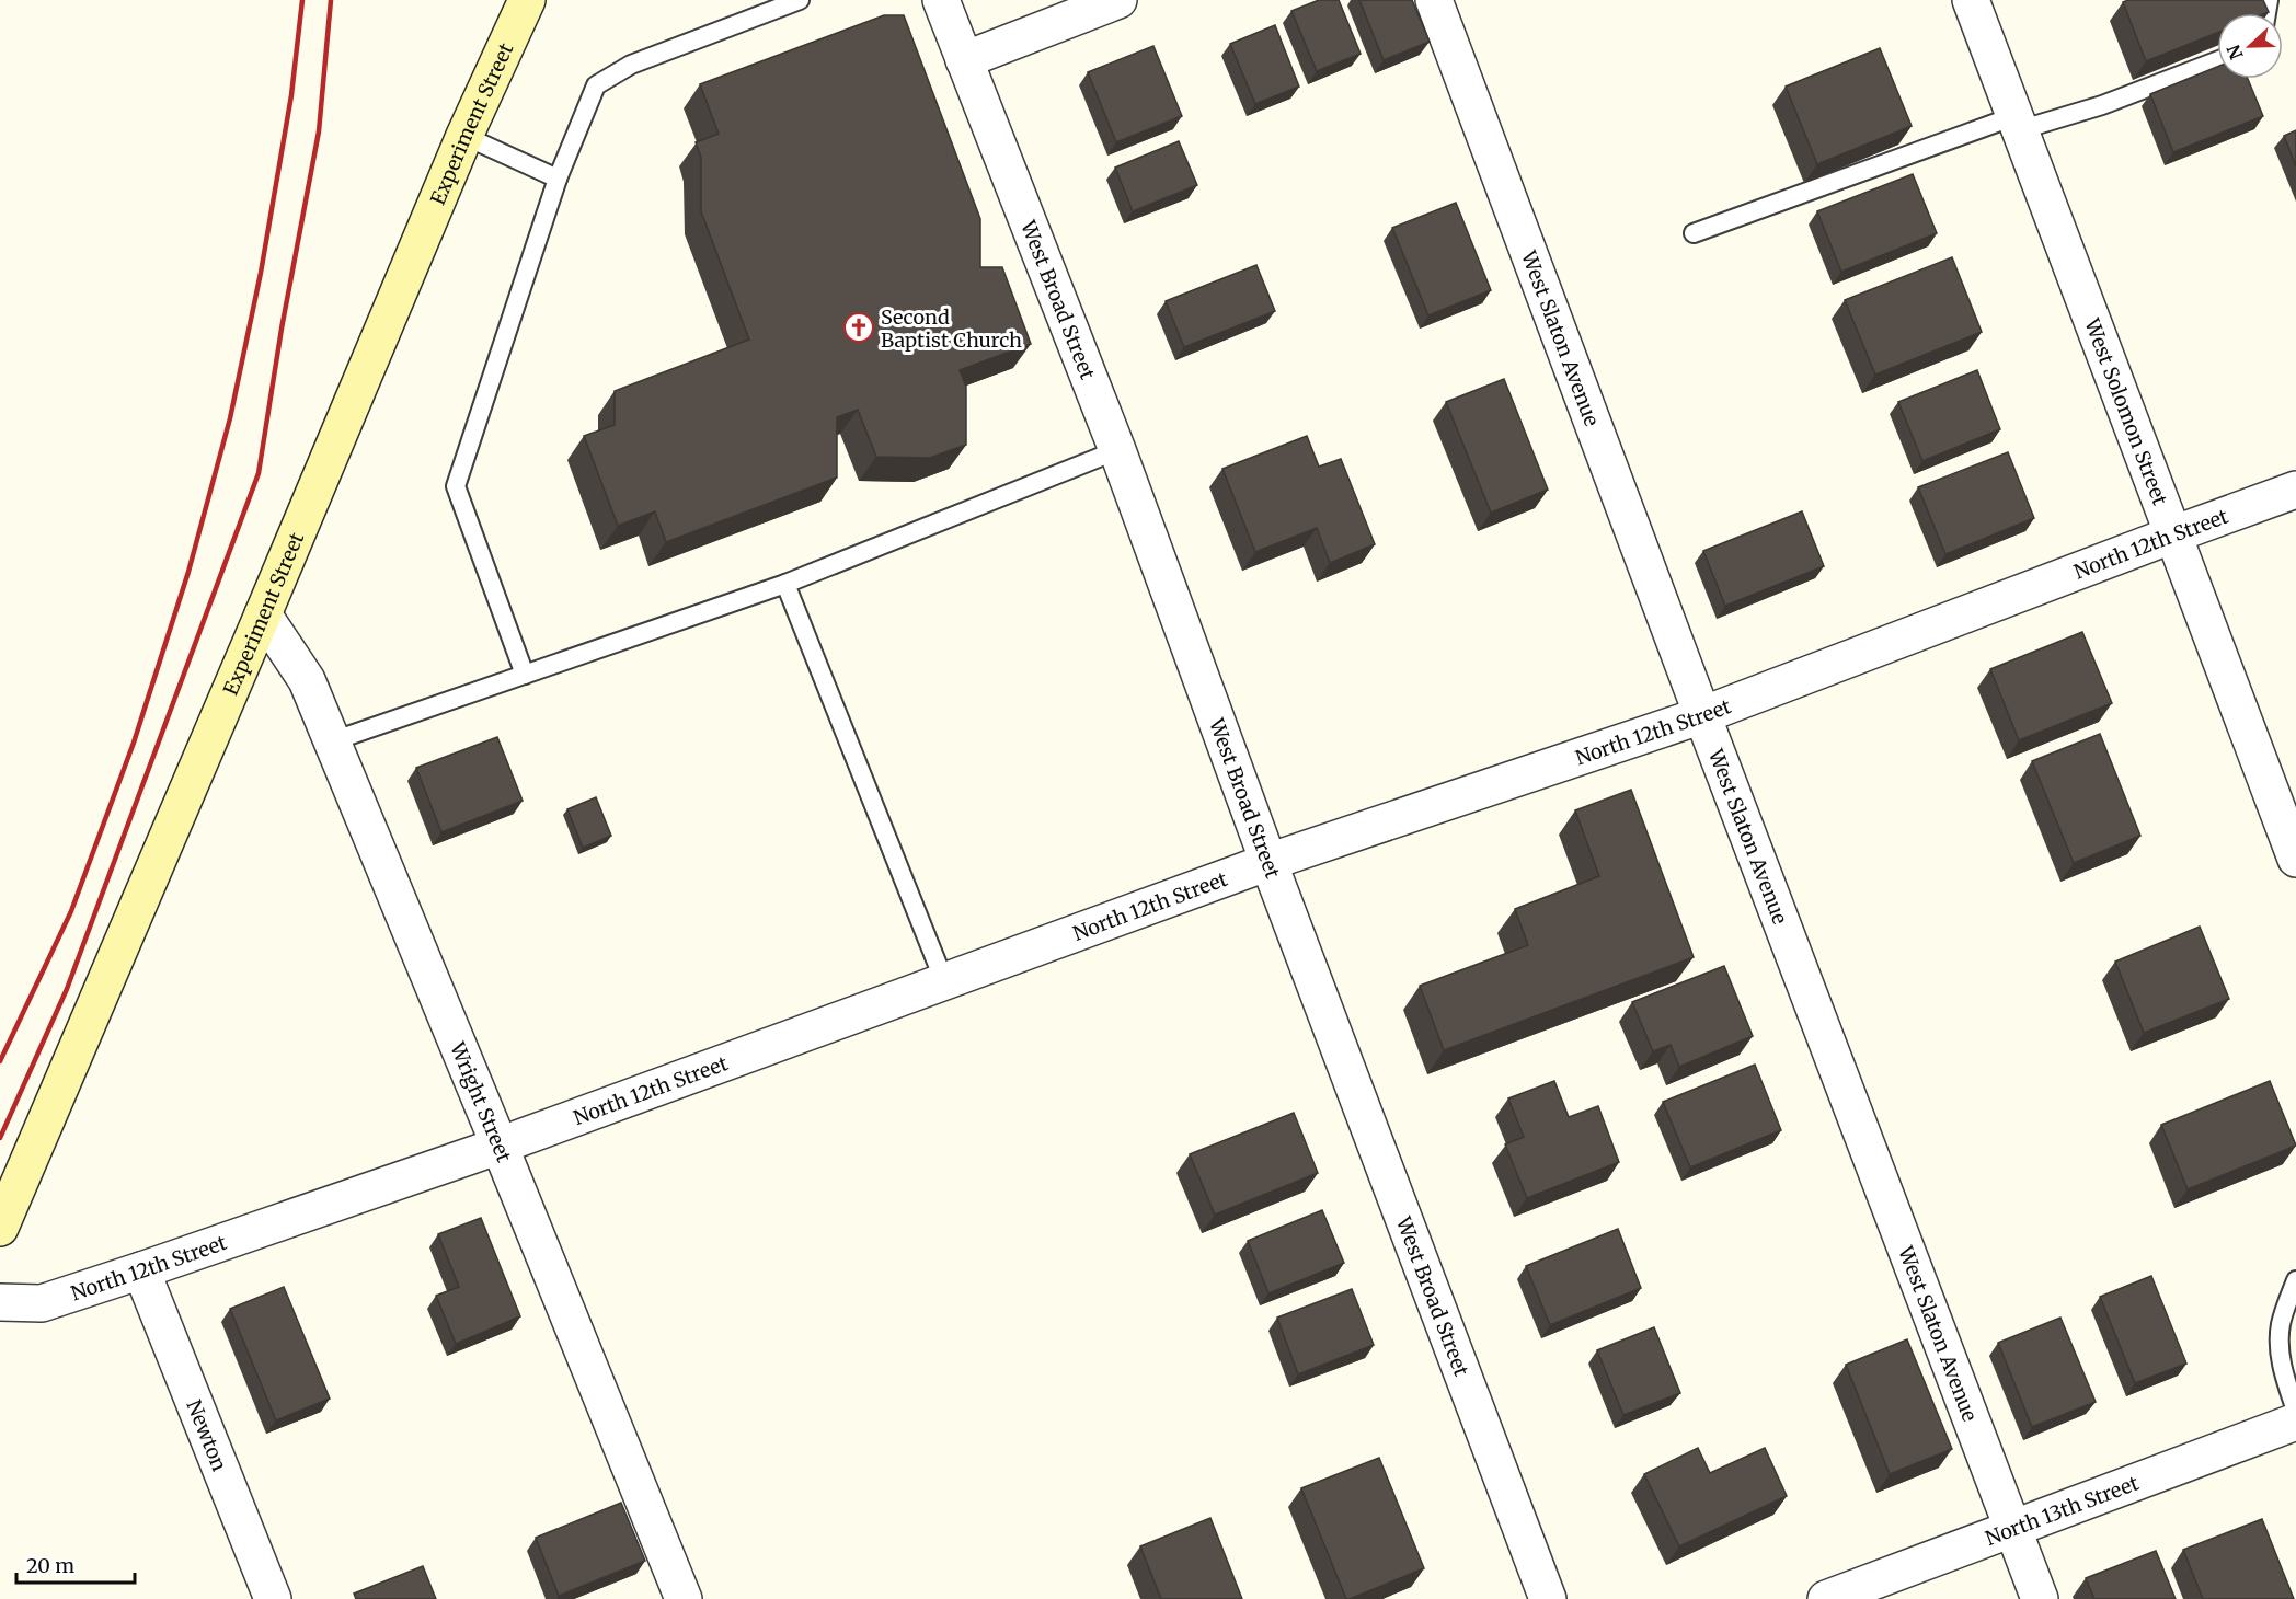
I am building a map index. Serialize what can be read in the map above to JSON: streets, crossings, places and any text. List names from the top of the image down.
{
  "streets": {
    "main road": ["Experiment Street"],
    "street": [
      "West Broad Street",
      "West Slaton Avenue",
      "West Solomon Street",
      "North 12th Street",
      "Wright Street",
      "Newton",
      "North 13th Street"
    ]
  },
  "crossings": [
    ["Experiment Street", "Wright Street"],
    ["West Broad Street", "North 12th Street"],
    ["West Slaton Avenue", "North 12th Street"],
    ["West Slaton Avenue", "North 13th Street"],
    ["West Solomon Street", "North 12th Street"],
    ["North 12th Street", "Wright Street"],
    ["North 12th Street", "Newton"]
  ],
  "places": {
    "church": ["Second Baptist Church"]
  },
  "scale_bar": "20 m",
  "north": "left"
}
